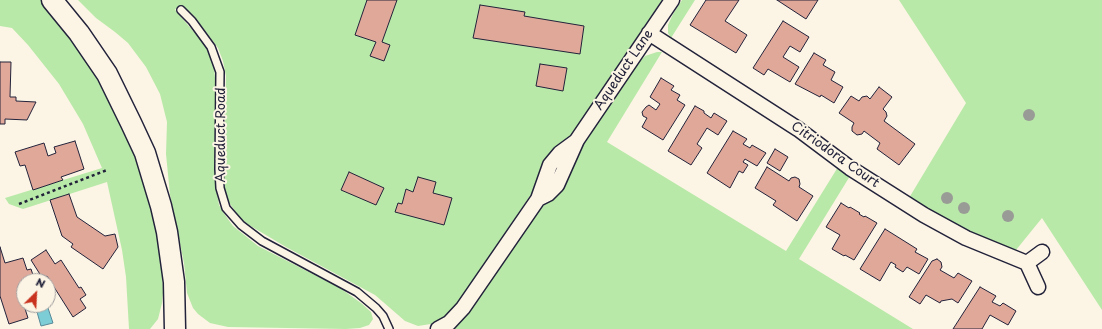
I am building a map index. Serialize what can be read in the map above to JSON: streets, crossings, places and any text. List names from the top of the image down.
{
  "streets": {
    "street": ["Aqueduct Lane", "Citriodora Court"],
    "lane": ["Aqueduct Road"]
  },
  "crossings": [
    ["Aqueduct Lane", "Citriodora Court"]
  ],
  "north": "top right"
}
